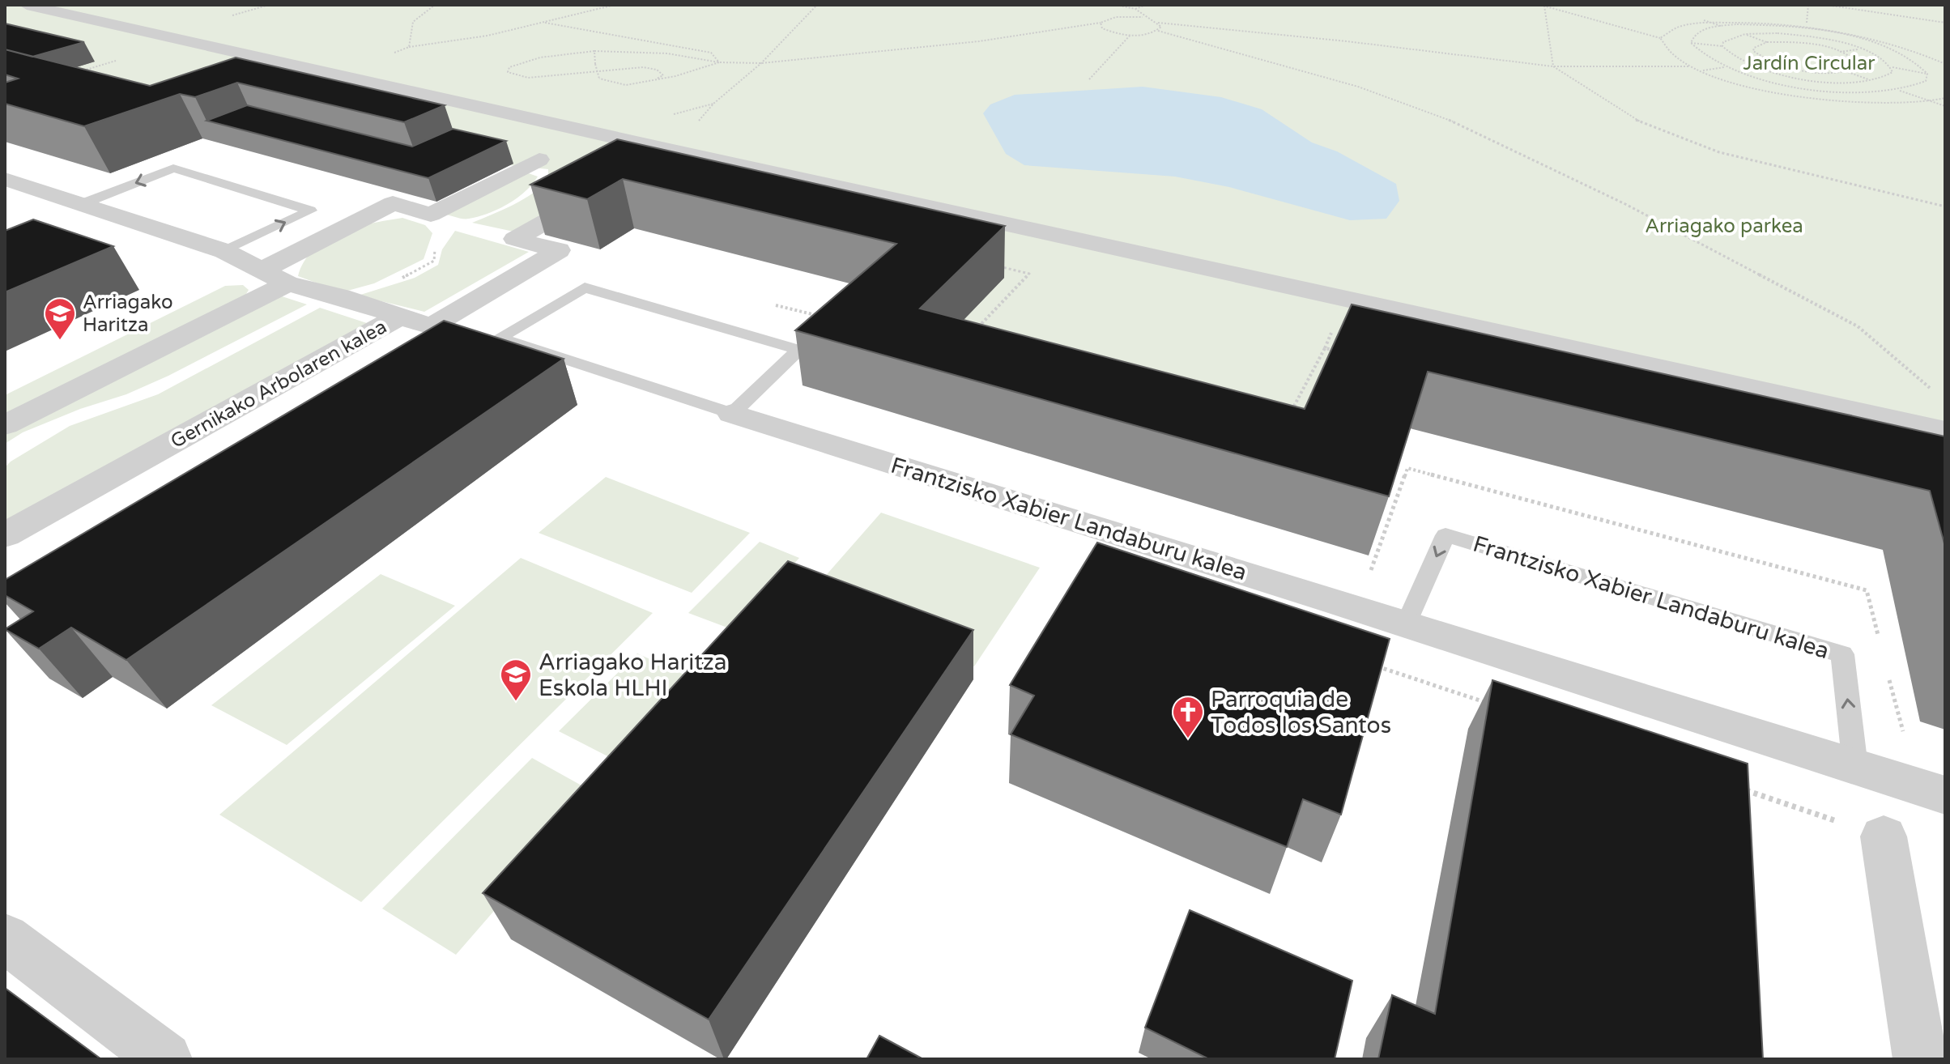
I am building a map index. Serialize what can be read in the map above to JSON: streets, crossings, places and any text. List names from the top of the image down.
{
  "streets": {
    "street": ["Gernikako Arbolaren kalea", "Frantzisko Xabier Landaburu kalea"]
  },
  "parks": ["Jardín Circular", "Arriagako parkea"],
  "places": {
    "school or university": ["Arriagako Haritza", "Arriagako Haritza Eskola HLHI"],
    "church": ["Parroquia de Todos los Santos"]
  }
}
